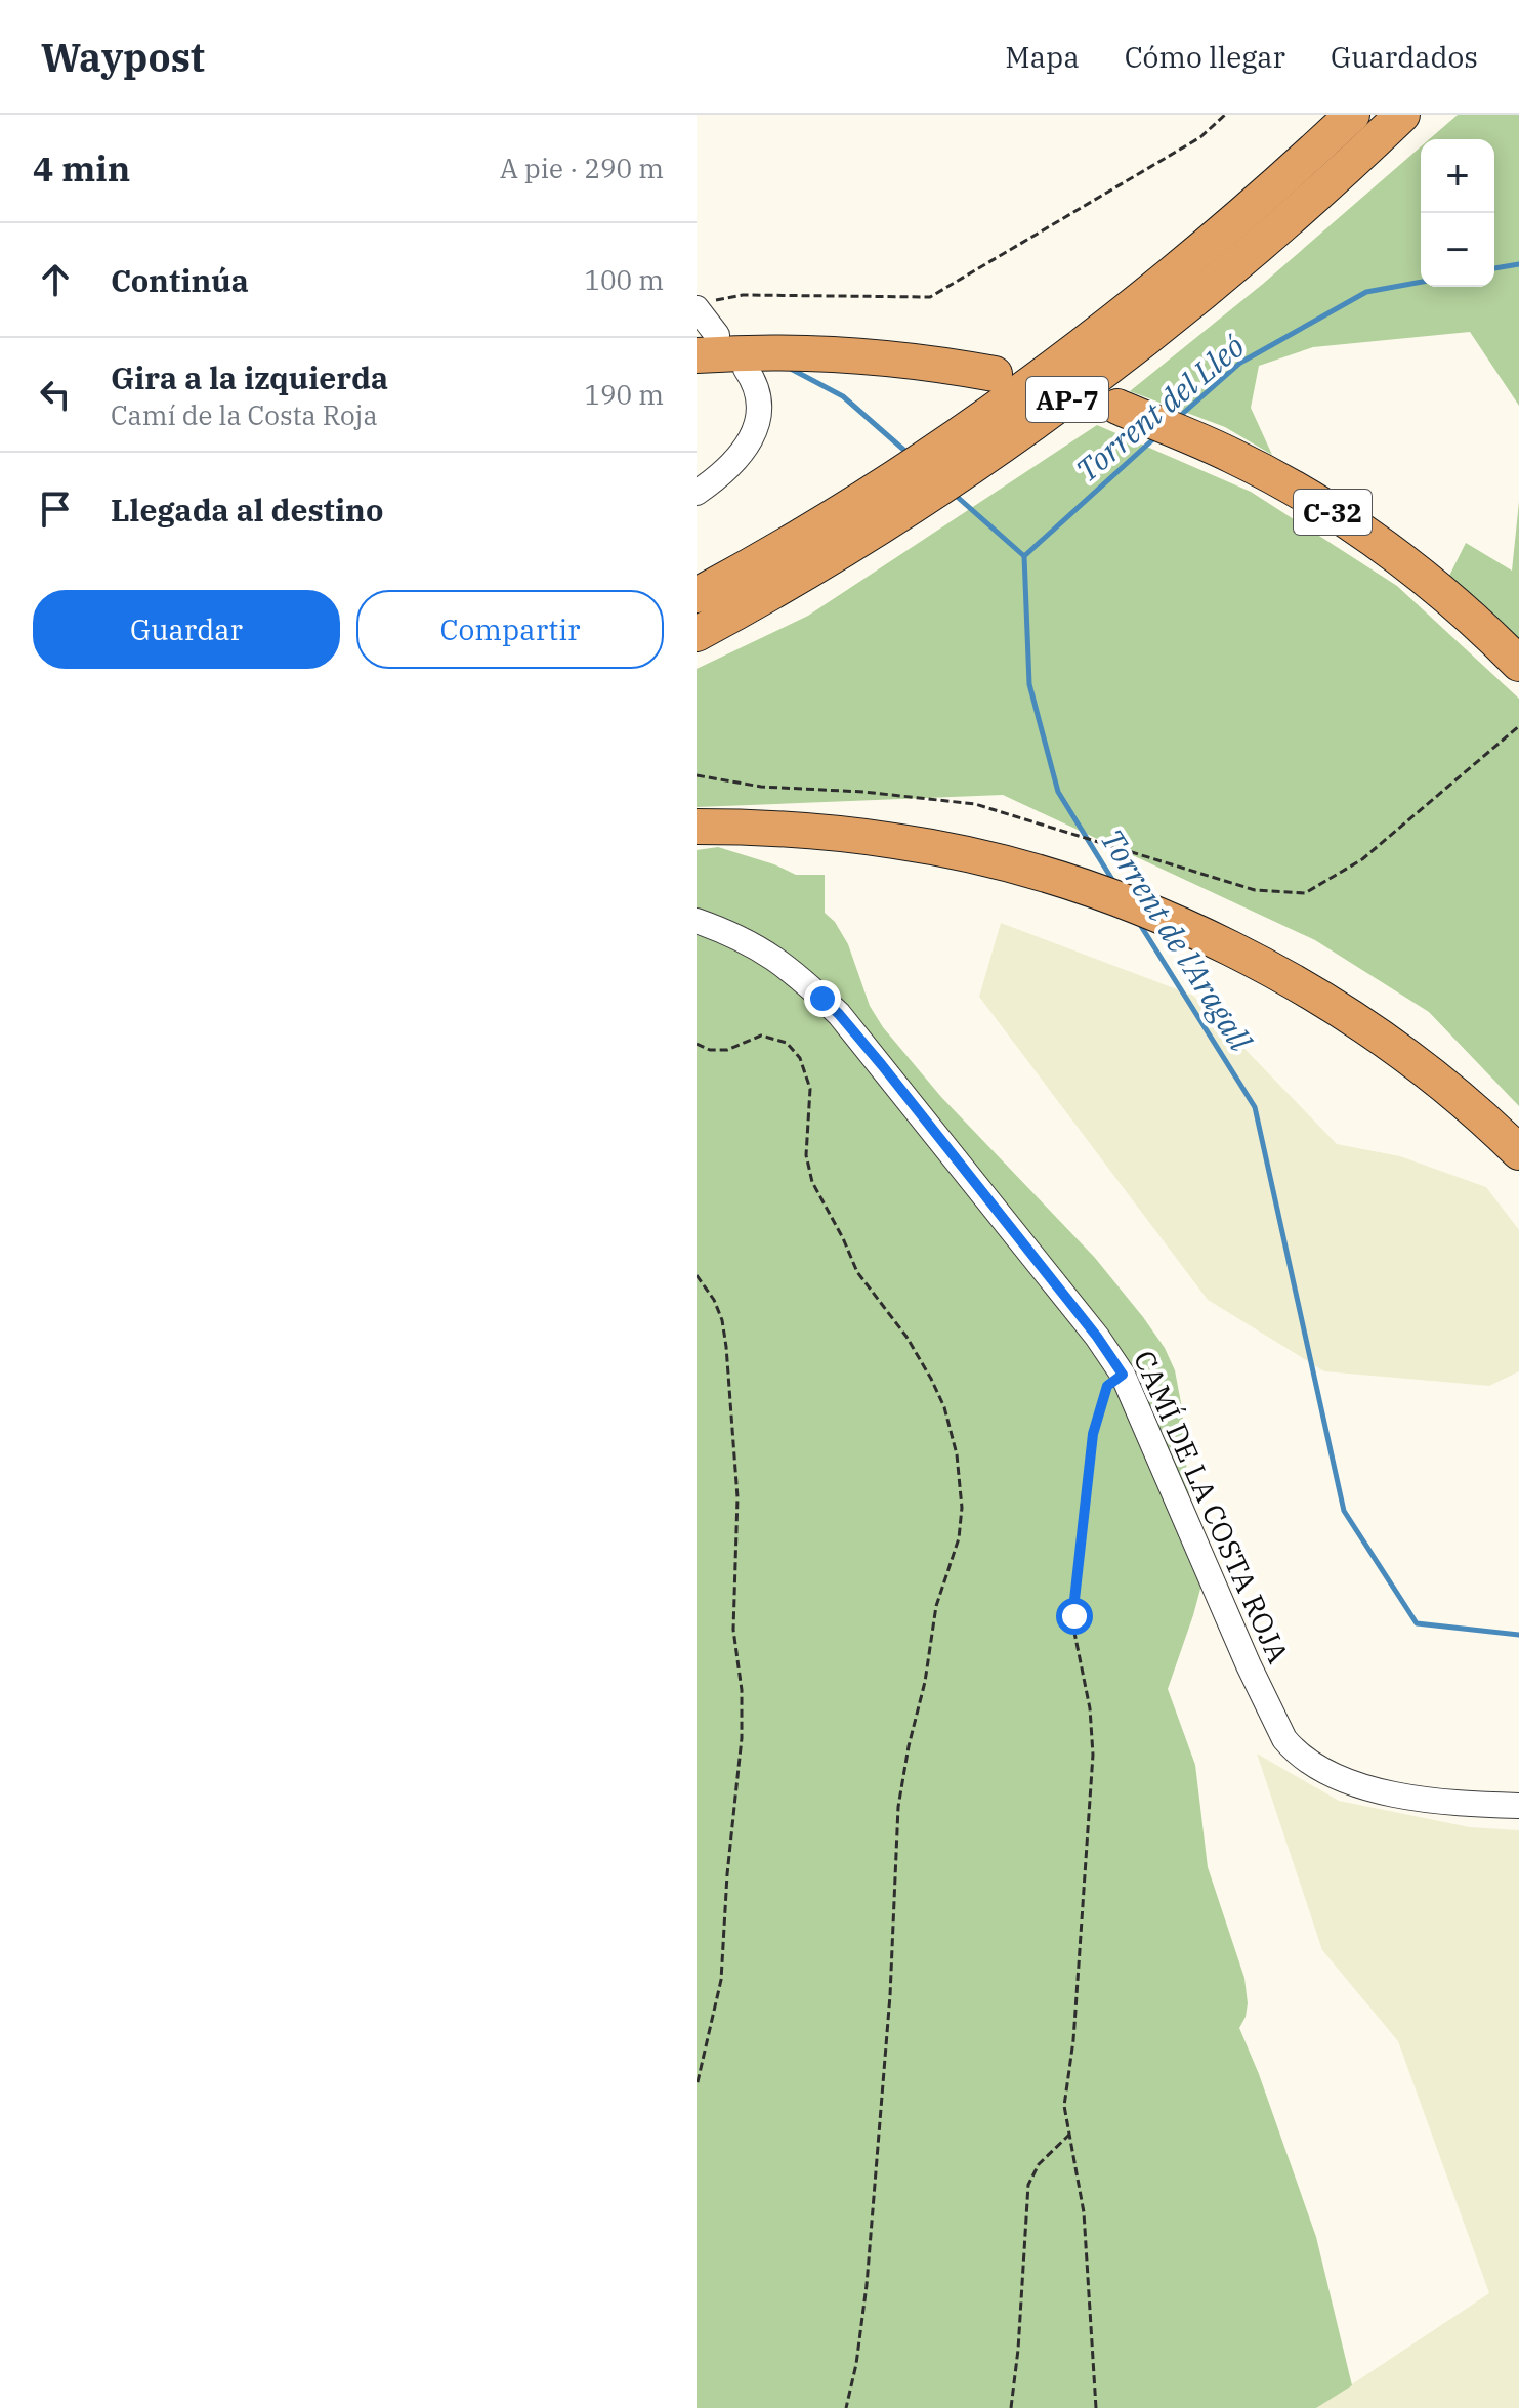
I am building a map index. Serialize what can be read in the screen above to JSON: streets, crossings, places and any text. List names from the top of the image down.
{
  "streets": {
    "highway": ["AP-7", "C-32"],
    "street": ["CAMÍ DE LA COSTA ROJA"]
  },
  "water": ["Torrent del Lleó", "Torrent de l'Aragall"],
  "page": {
    "header": "Waypost",
    "nav": ["Mapa", "Cómo llegar", "Guardados"],
    "heading": ["4 min", "A pie · 290 m"],
    "map_buttons": ["+", "−"],
    "list": [
      ["Continúa", "100 m"],
      ["Gira a la izquierda", "Camí de la Costa Roja", "190 m"],
      "Llegada al destino"
    ],
    "buttons": ["Guardar", "Compartir"]
  }
}
